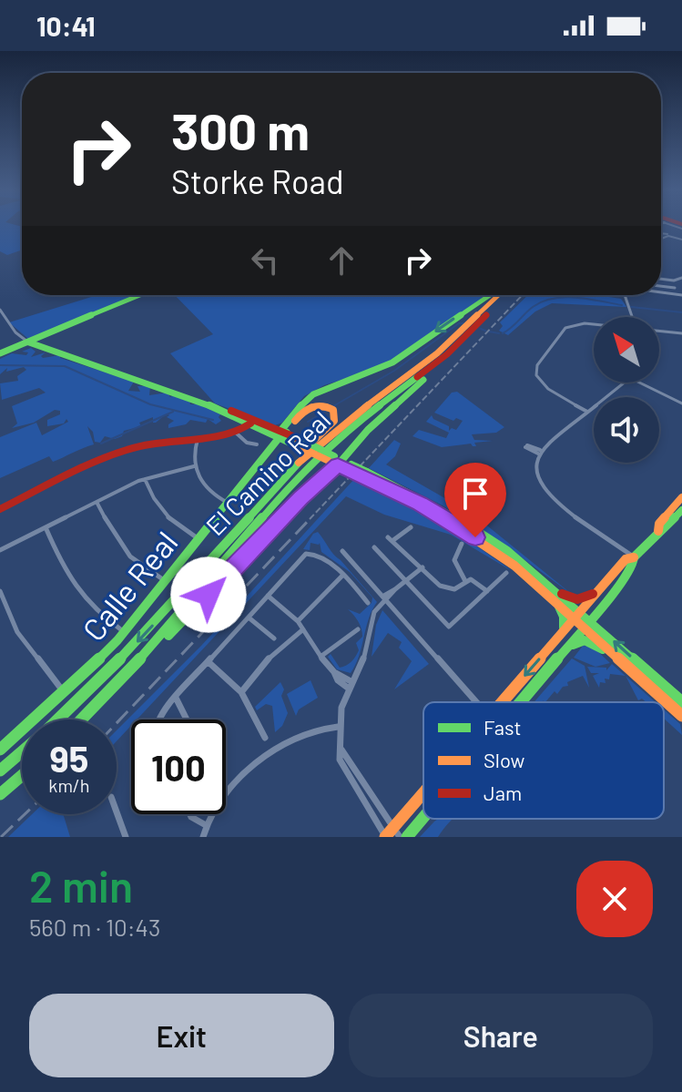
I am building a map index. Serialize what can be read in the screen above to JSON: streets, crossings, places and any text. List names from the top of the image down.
{
  "streets": {
    "main road": ["El Camino Real", "Calle Real"]
  },
  "legend": ["Fast", "Slow", "Jam"],
  "north": "top left",
  "page": {
    "status": "10:41",
    "turn": ["300 m", "Storke Road"],
    "speed": "95 km/h",
    "limit": "100",
    "heading": ["2 min", "560 m · 10:43"],
    "buttons": ["Exit", "Share"]
  }
}
